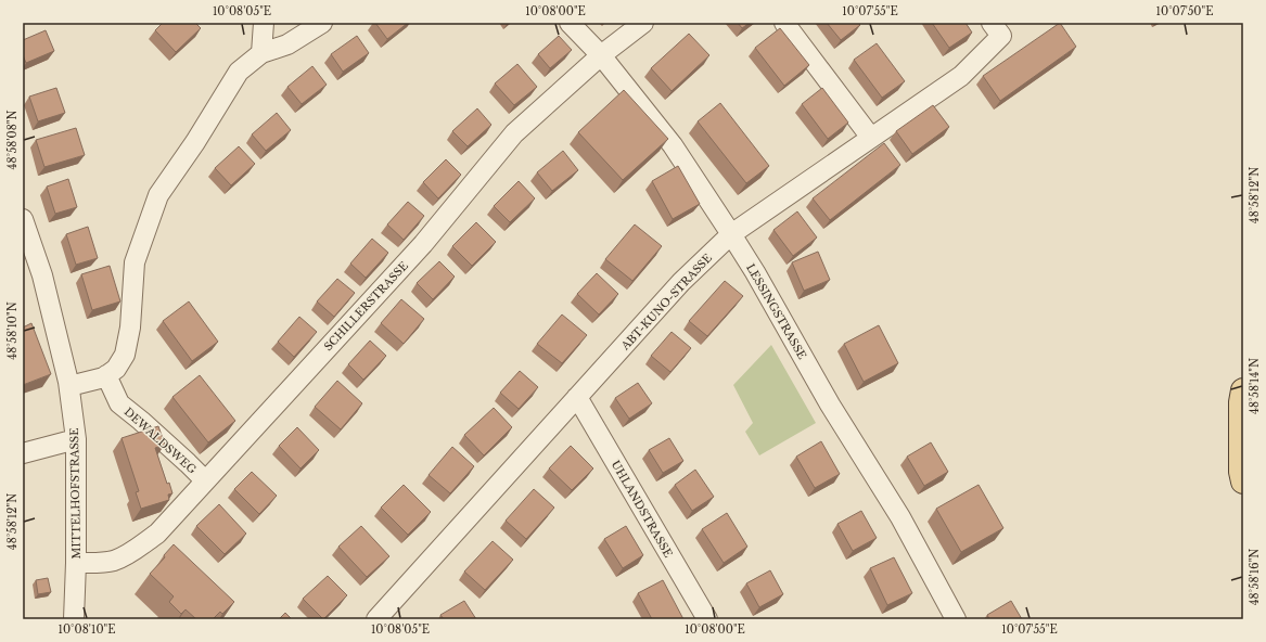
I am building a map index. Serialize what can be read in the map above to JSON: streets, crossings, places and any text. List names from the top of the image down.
{
  "streets": {
    "street": [
      "ABT-KUNO-STRASSE",
      "SCHILLERSTRASSE",
      "LESSINGSTRASSE",
      "DEWALDSWEG",
      "MITTELHOFSTRASSE",
      "UHLANDSTRASSE"
    ]
  },
  "crossings": [
    ["ABT-KUNO-STRASSE", "LESSINGSTRASSE"],
    ["ABT-KUNO-STRASSE", "UHLANDSTRASSE"],
    ["SCHILLERSTRASSE", "LESSINGSTRASSE"],
    ["SCHILLERSTRASSE", "DEWALDSWEG"],
    ["SCHILLERSTRASSE", "MITTELHOFSTRASSE"]
  ],
  "coordinates": [
    "10°08'05\"E",
    "10°08'00\"E",
    "10°07'55\"E",
    "10°07'50\"E",
    "48°58'08\"N",
    "48°58'12\"N",
    "48°58'10\"N",
    "48°58'14\"N",
    "48°58'16\"N",
    "10°08'10\"E"
  ]
}
